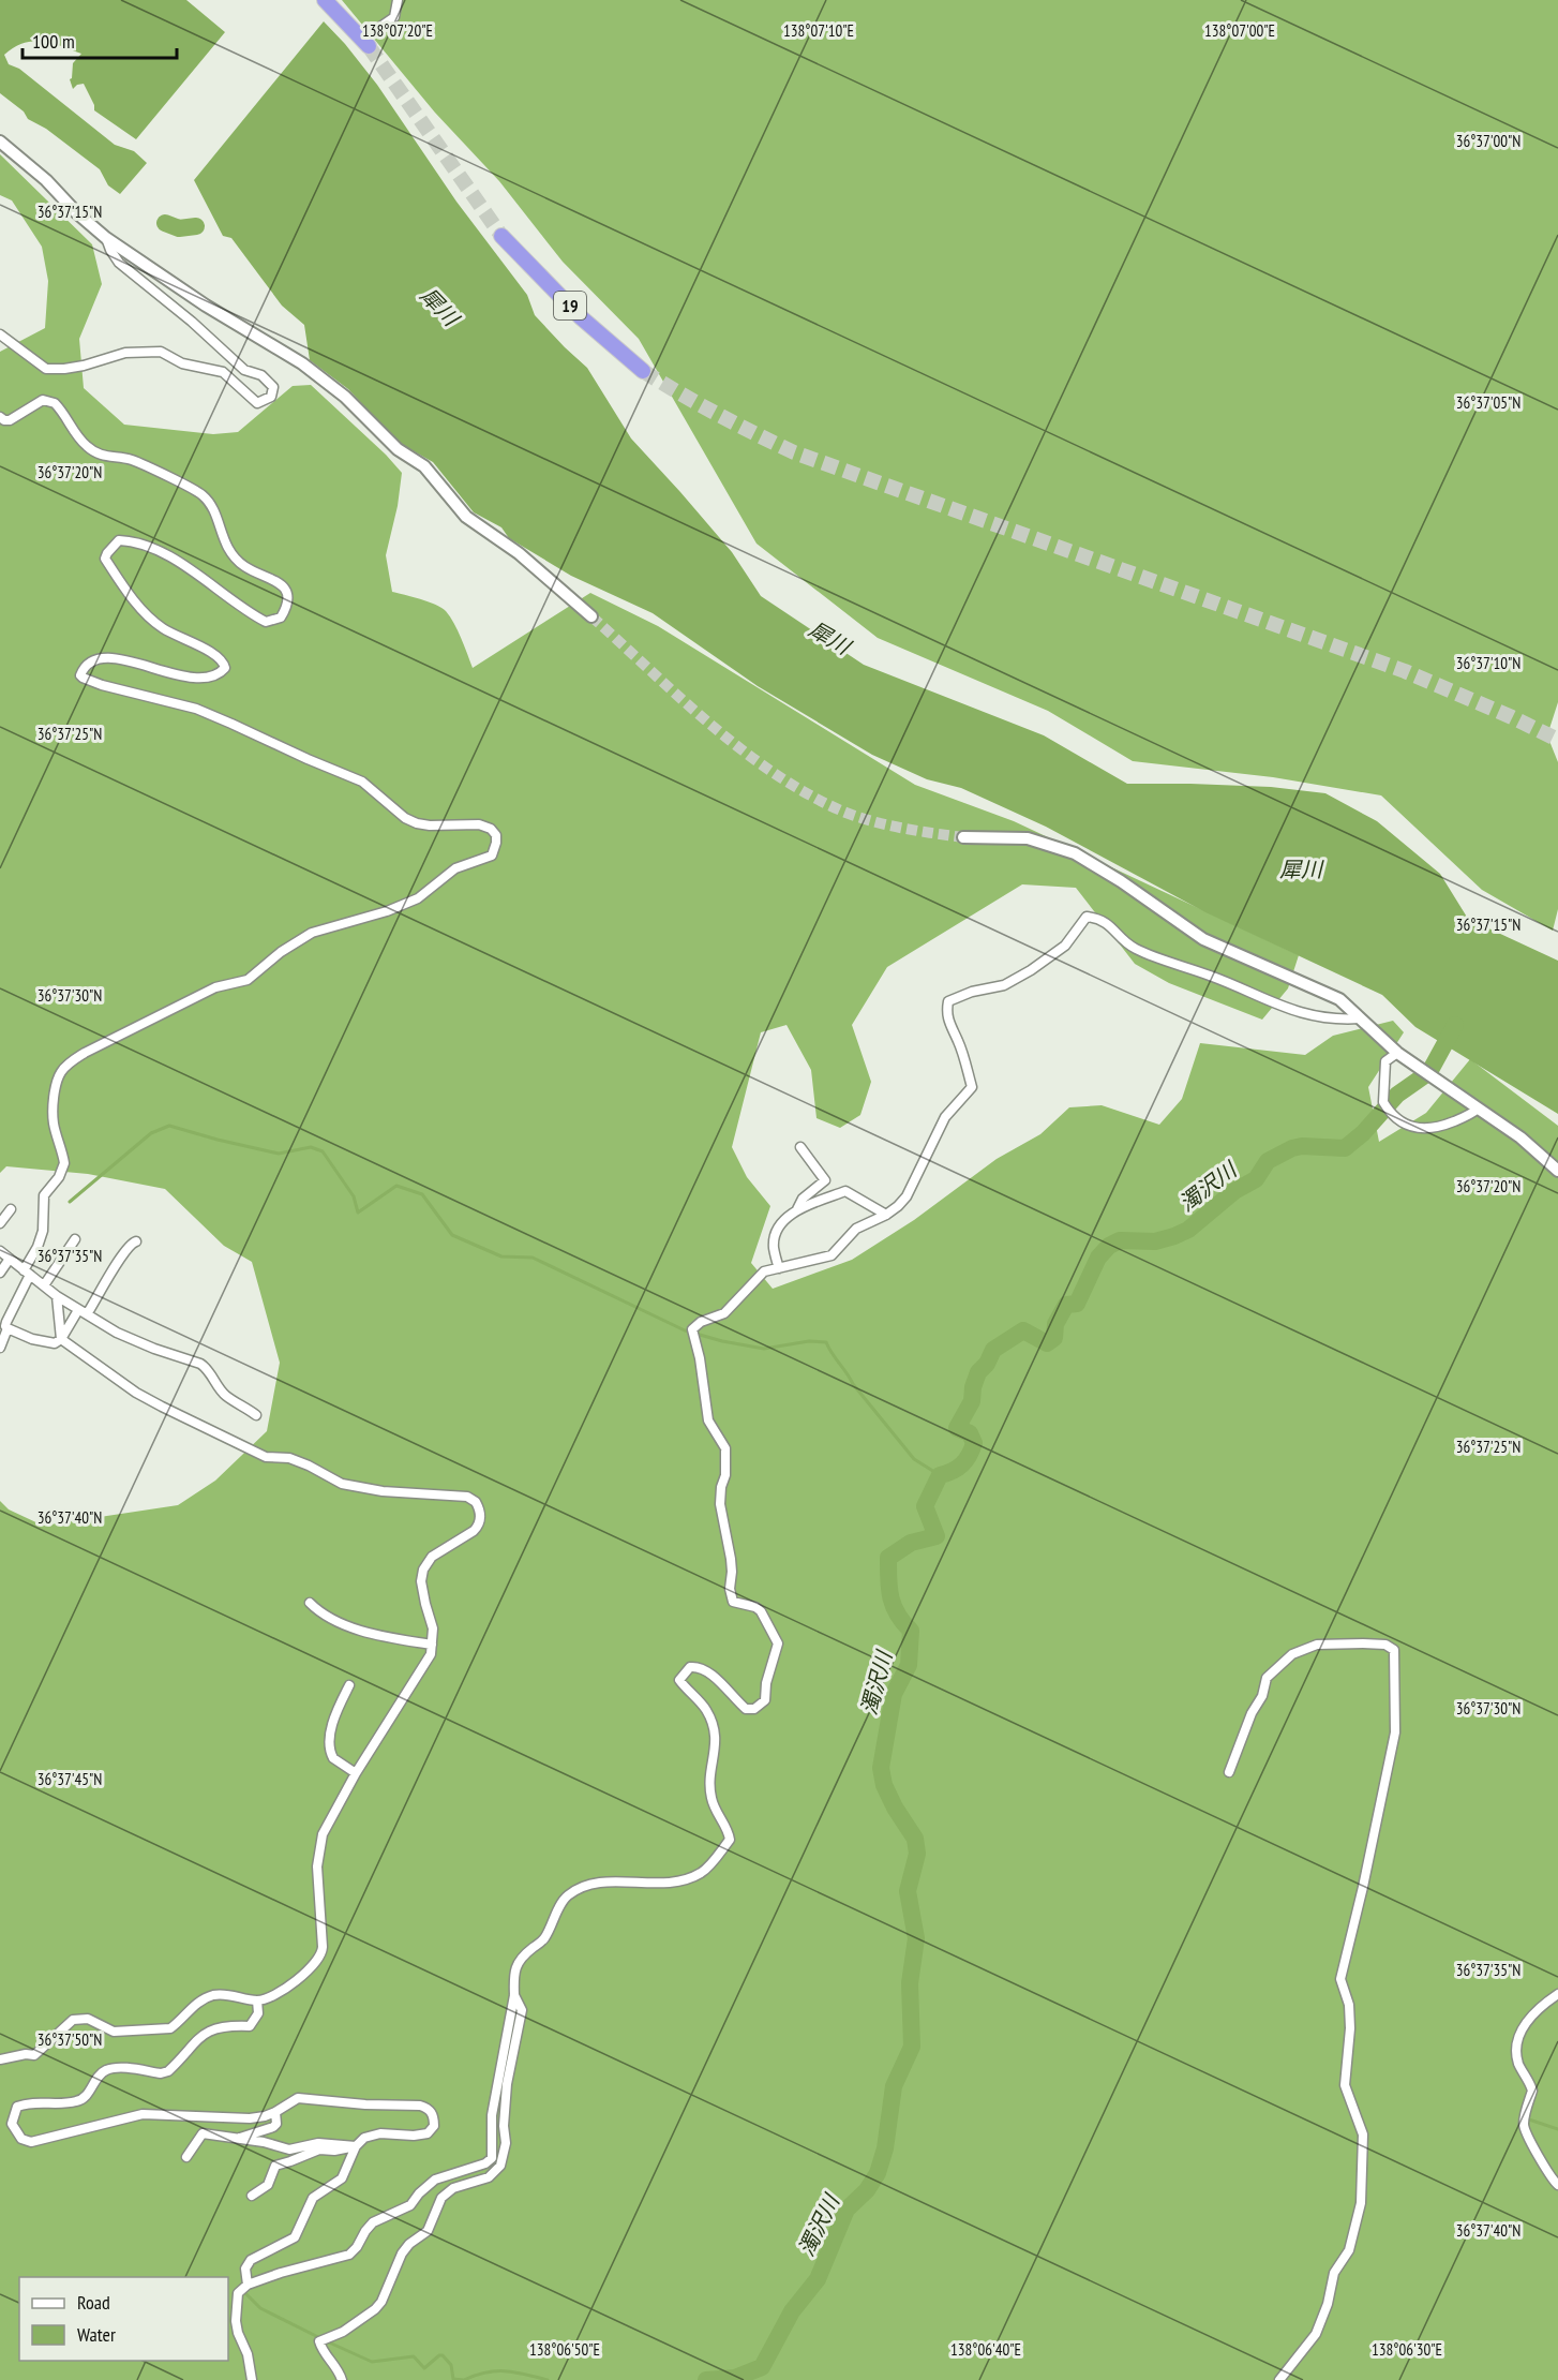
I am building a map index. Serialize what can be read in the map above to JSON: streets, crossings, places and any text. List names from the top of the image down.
{
  "streets": {
    "highway": ["19"]
  },
  "water": ["犀川", "濁沢川"],
  "legend": ["Road", "Water"],
  "scale_bar": "100 m",
  "coordinates": [
    "138°07'20\"E",
    "138°07'10\"E",
    "138°07'00\"E",
    "36°37'00\"N",
    "36°37'15\"N",
    "36°37'05\"N",
    "36°37'20\"N",
    "36°37'10\"N",
    "36°37'25\"N",
    "36°37'30\"N",
    "36°37'35\"N",
    "36°37'40\"N",
    "36°37'45\"N",
    "36°37'50\"N",
    "138°06'50\"E",
    "138°06'40\"E",
    "138°06'30\"E"
  ]
}
